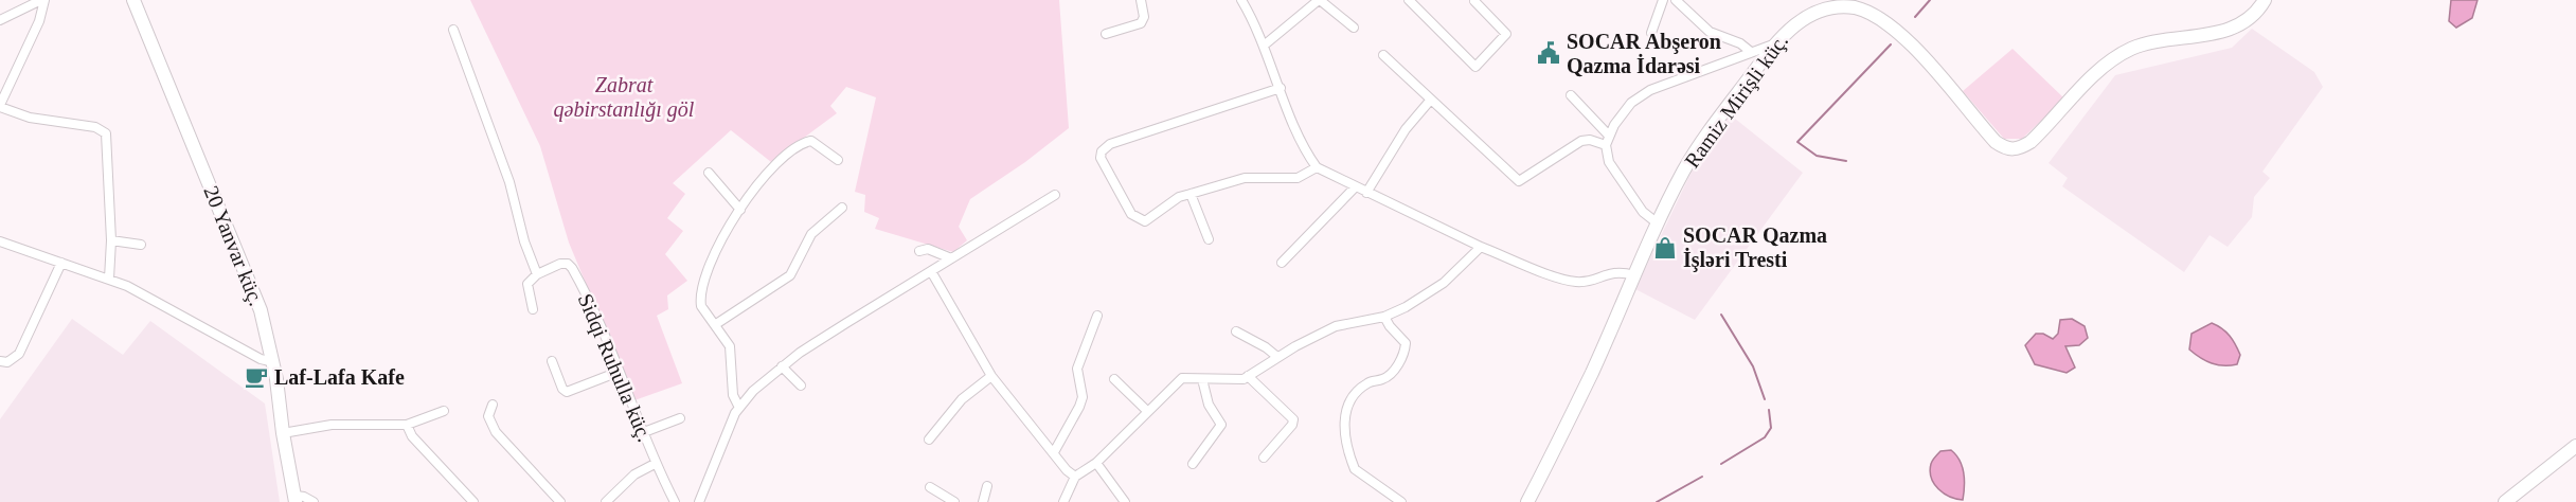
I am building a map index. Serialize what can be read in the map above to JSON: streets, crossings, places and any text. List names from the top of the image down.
{
  "streets": {
    "street": ["Ramiz Mirişli küç.", "20 Yanvar küç.", "Sidqi Ruhulla küç."]
  },
  "parks": ["Zabrat qəbirstanlığı göl"],
  "places": {
    "public building": ["SOCAR Abşeron Qazma İdarəsi"],
    "shop": ["SOCAR Qazma İşləri Tresti"],
    "cafe": ["Laf-Lafa Kafe"]
  }
}
